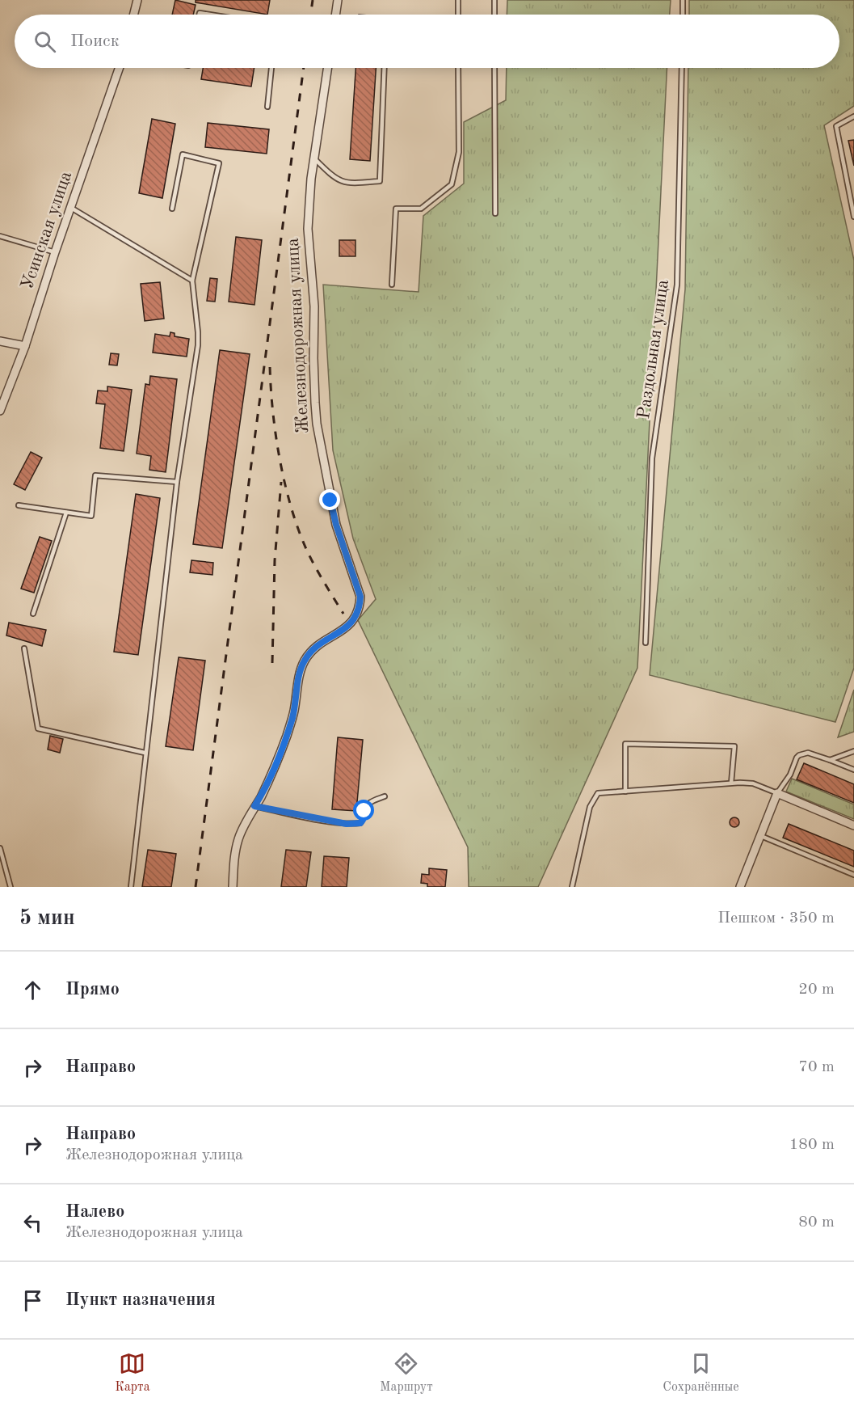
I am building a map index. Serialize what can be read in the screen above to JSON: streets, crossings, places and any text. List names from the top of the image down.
{
  "streets": {
    "street": ["Усинская улица", "Железнодорожная улица"],
    "lane": ["Раздольная улица"]
  },
  "page": {
    "search": "Поиск",
    "heading": ["5 мин", "Пешком · 350 m"],
    "list": [
      ["Прямо", "20 m"],
      ["Направо", "70 m"],
      ["Направо", "Железнодорожная улица", "180 m"],
      ["Налево", "Железнодорожная улица", "80 m"],
      "Пункт назначения"
    ],
    "nav": ["Карта", "Маршрут", "Сохранённые"]
  }
}
